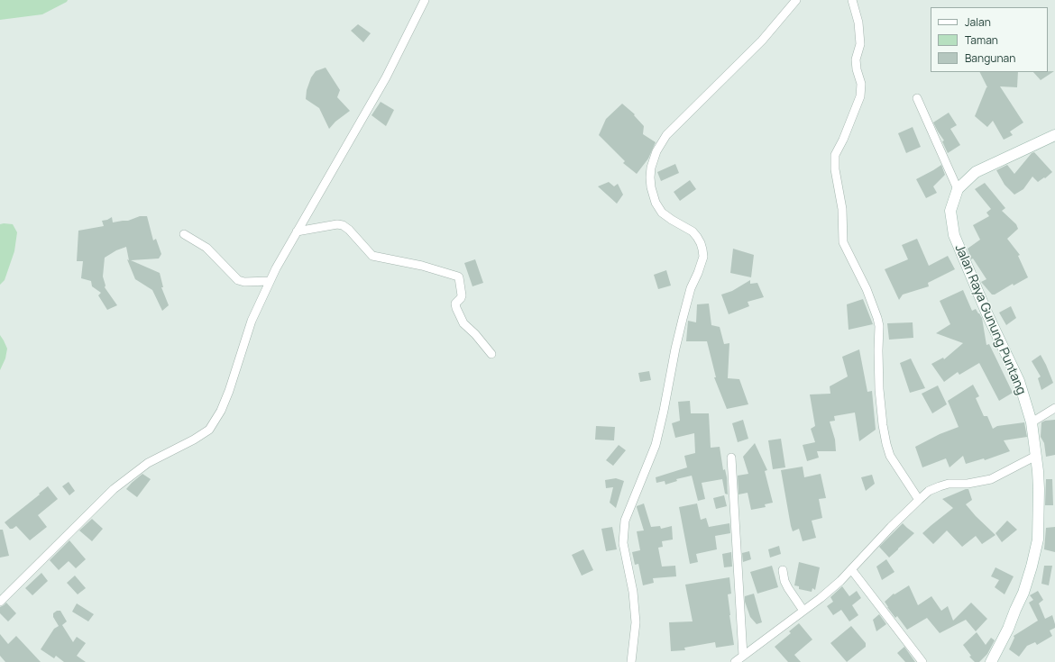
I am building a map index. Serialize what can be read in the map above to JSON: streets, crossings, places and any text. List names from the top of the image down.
{
  "streets": {
    "street": ["Jalan Raya Gunung Puntang"]
  },
  "legend": ["Jalan", "Taman", "Bangunan"]
}
